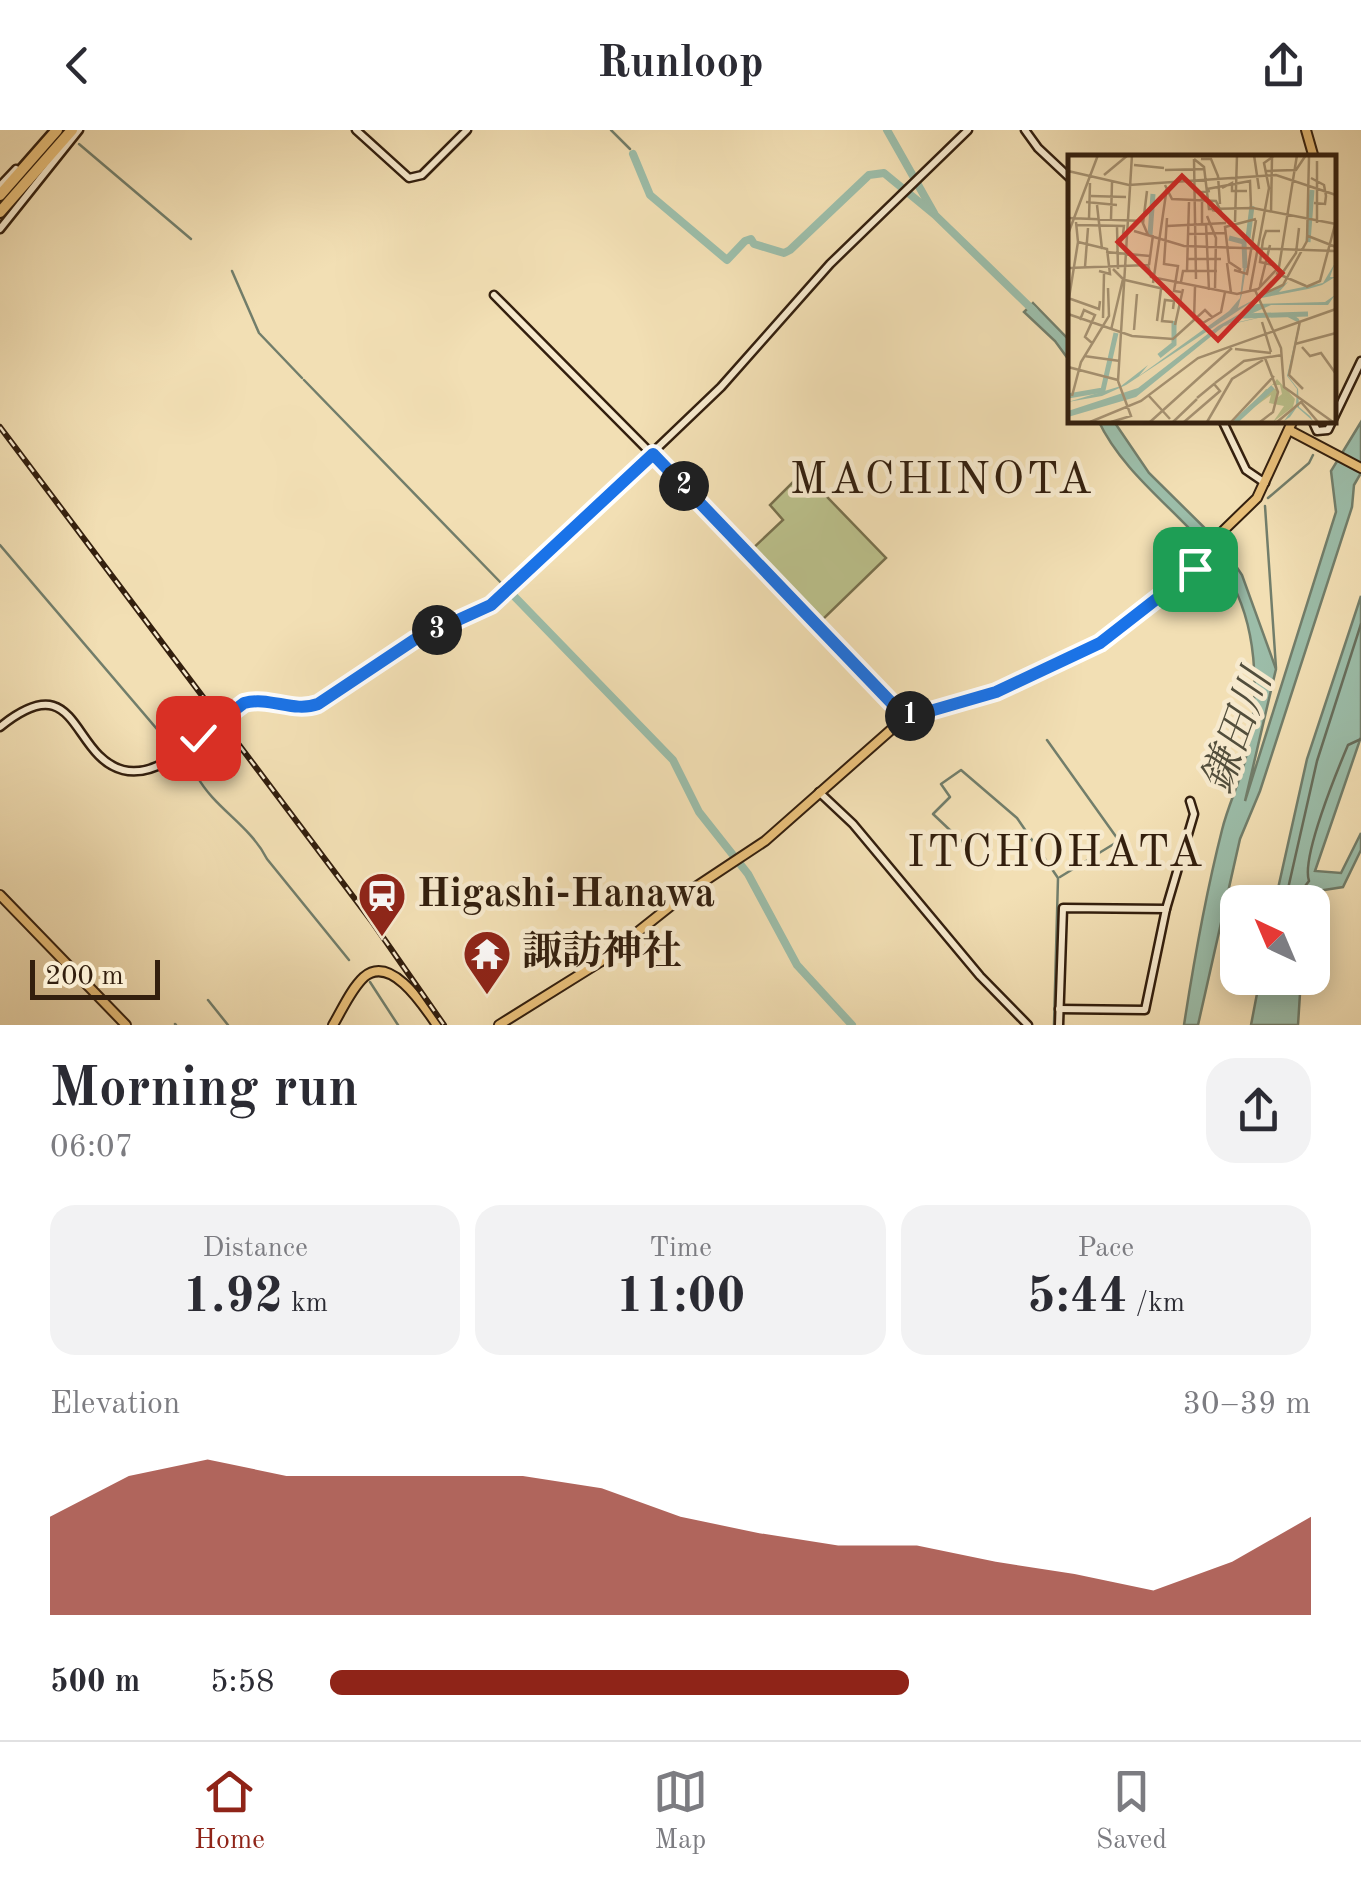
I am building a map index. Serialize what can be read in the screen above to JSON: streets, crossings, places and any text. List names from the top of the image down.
{
  "districts": ["MACHINOTA", "ITCHOHATA"],
  "water": ["鎌田川"],
  "places": {
    "station": ["Higashi-Hanawa"],
    "temple": ["諏訪神社"]
  },
  "scale_bar": "200 m",
  "north": "top left",
  "page": {
    "header": "Runloop",
    "pins": ["2", "3", "1"],
    "scale": "200 m",
    "heading": ["Morning run", "06:07"],
    "stats": [
      ["Distance", "1.92 km"],
      ["Time", "11:00"],
      ["Pace", "5:44 /km"]
    ],
    "chart": ["Elevation", "30–39 m"],
    "list": [
      {
        "name": "500 m",
        "note": "5:58"
      }
    ],
    "tabs": ["Home", "Map", "Saved"]
  }
}
